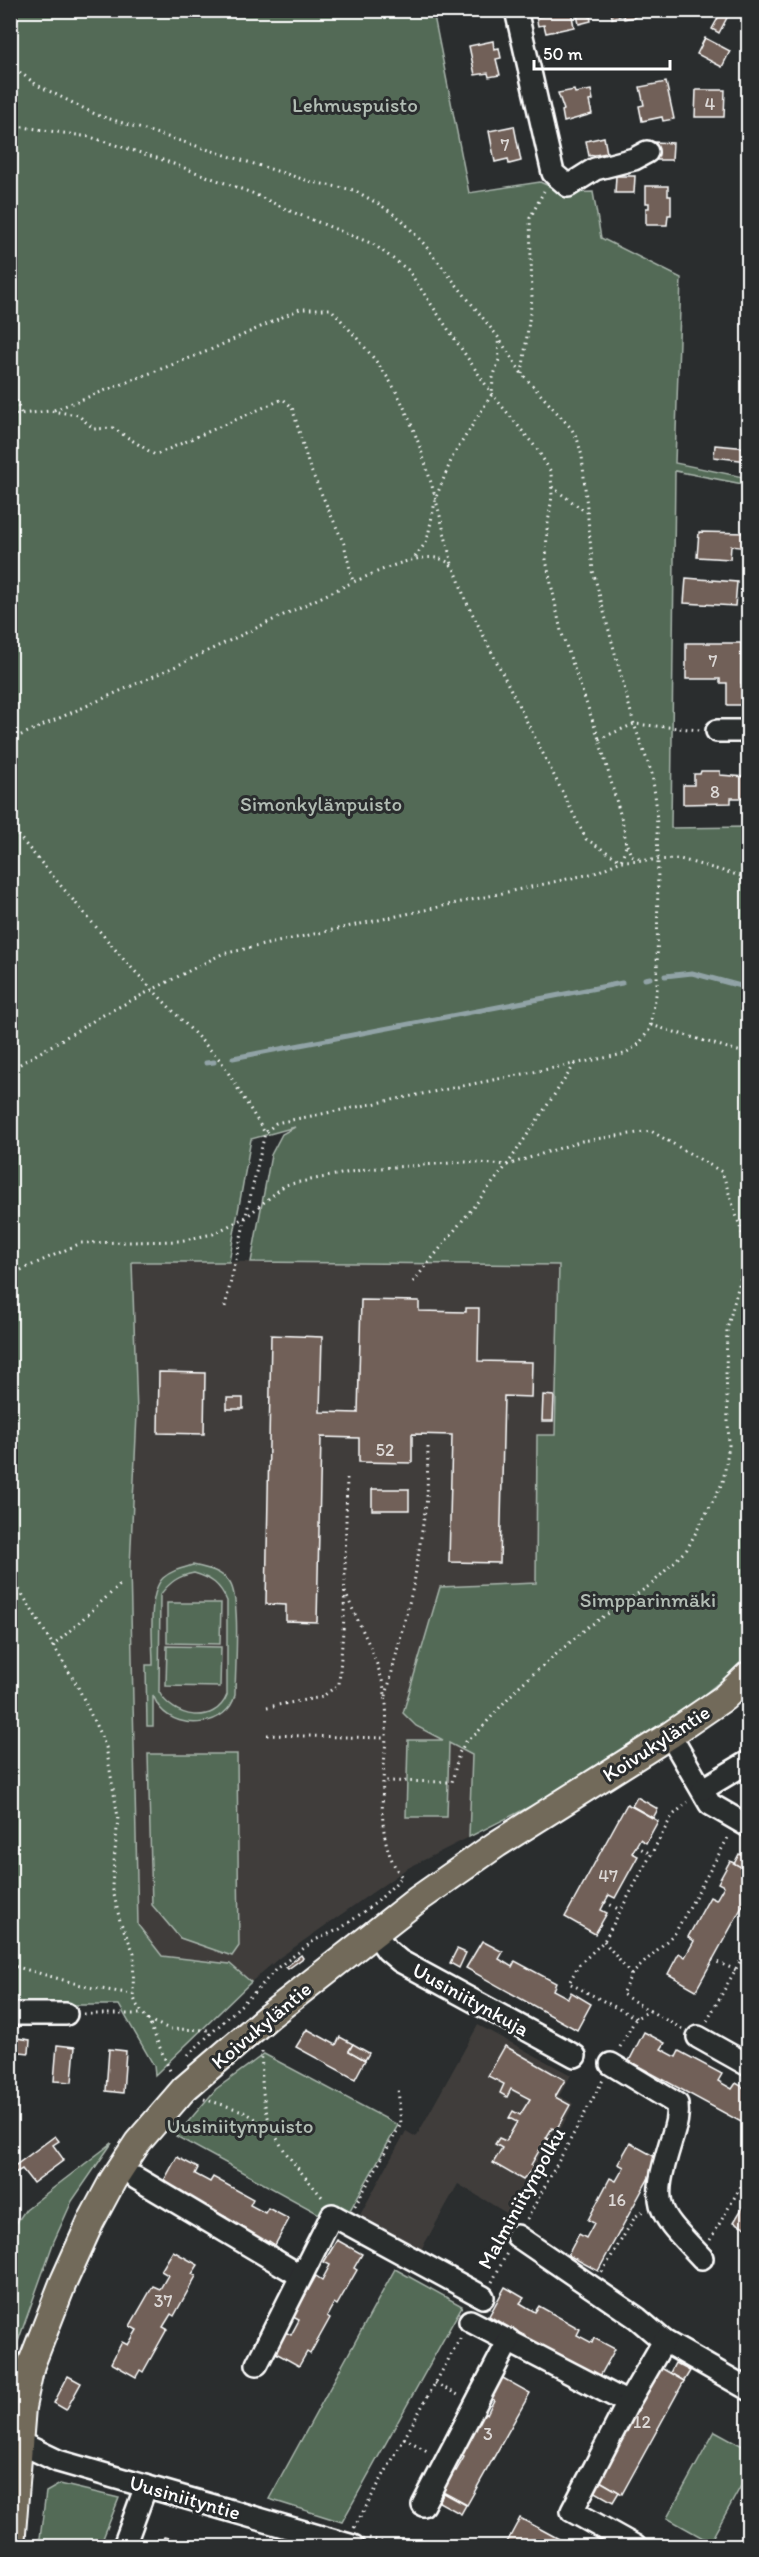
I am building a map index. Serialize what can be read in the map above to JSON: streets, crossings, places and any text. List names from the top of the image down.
{
  "streets": {
    "main road": ["Koivukyläntie"],
    "street": ["Uusiniitynkuja", "Uusiniityntie"],
    "path": ["Malminiitynpolku"]
  },
  "crossings": [
    ["Koivukyläntie", "Uusiniitynkuja"],
    ["Koivukyläntie", "Uusiniityntie"]
  ],
  "parks": [
    "Lehmuspuisto",
    "Simonkylänpuisto",
    "Simpparinmäki",
    "Uusiniitynpuisto"
  ],
  "house_numbers": [
    "4",
    "7",
    "7",
    "8",
    "52",
    "47",
    "16",
    "37",
    "12",
    "3"
  ],
  "scale_bar": "50 m"
}
